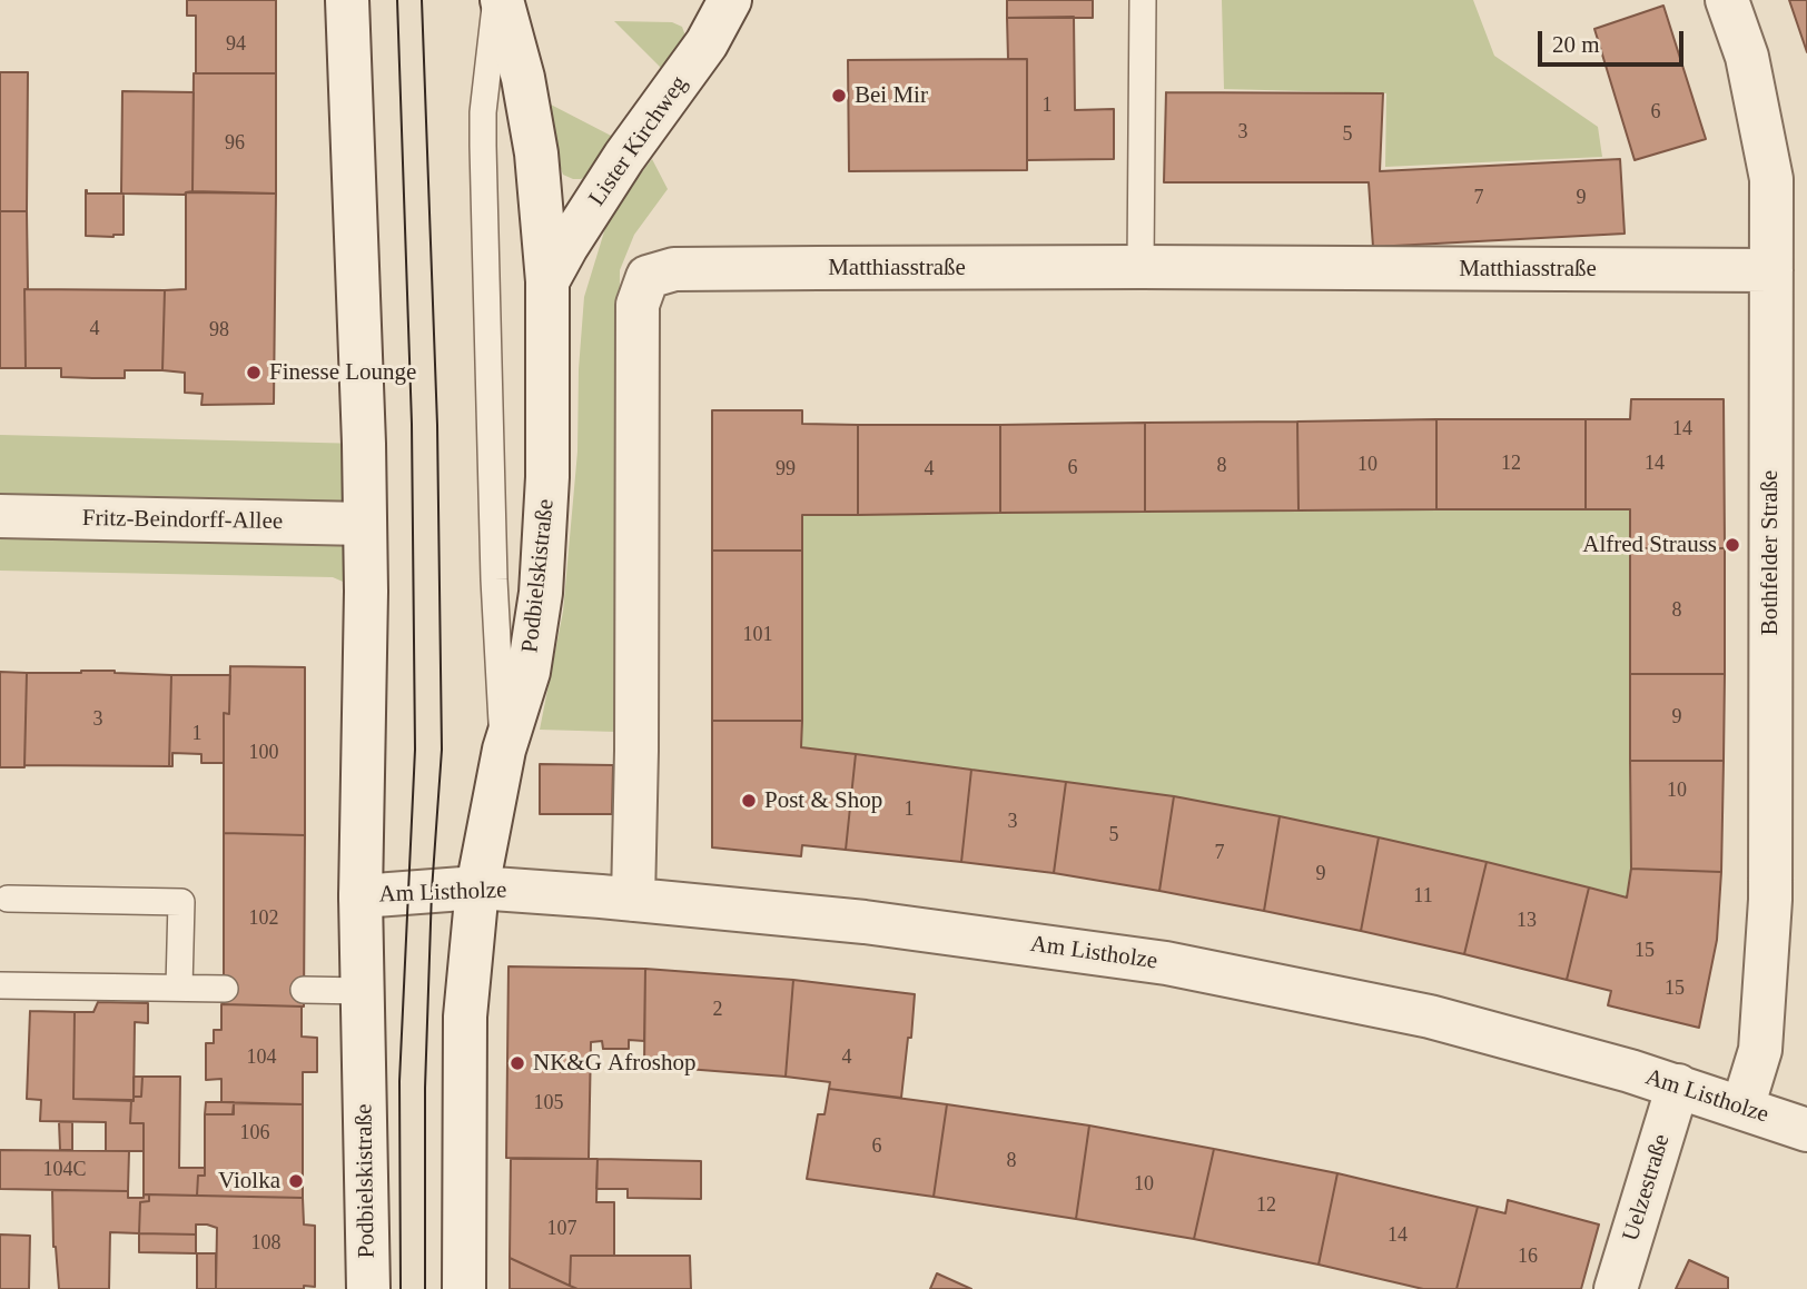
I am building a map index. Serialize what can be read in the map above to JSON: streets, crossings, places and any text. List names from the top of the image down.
{
  "streets": {
    "street": [
      "Lister Kirchweg",
      "Matthiasstraße",
      "Fritz-Beindorff-Allee",
      "Bothfelder Straße",
      "Podbielskistraße",
      "Am Listholze",
      "Uelzestraße"
    ]
  },
  "crossings": [
    ["Lister Kirchweg", "Podbielskistraße"],
    ["Matthiasstraße", "Bothfelder Straße"],
    ["Matthiasstraße", "Am Listholze"],
    ["Fritz-Beindorff-Allee", "Podbielskistraße"],
    ["Bothfelder Straße", "Am Listholze"],
    ["Podbielskistraße", "Am Listholze"],
    ["Am Listholze", "Uelzestraße"]
  ],
  "places": [
    "Bei Mir",
    "Finesse Lounge",
    "Alfred Strauss",
    "Post & Shop",
    "NK&G Afroshop",
    "Violka"
  ],
  "house_numbers": [
    "94",
    "1",
    "6",
    "3",
    "5",
    "96",
    "7",
    "9",
    "4",
    "98",
    "14",
    "12",
    "14",
    "10",
    "8",
    "6",
    "99",
    "4",
    "8",
    "101",
    "9",
    "3",
    "1",
    "100",
    "10",
    "1",
    "3",
    "5",
    "7",
    "9",
    "11",
    "102",
    "13",
    "15",
    "15",
    "2",
    "104",
    "4",
    "105",
    "106",
    "6",
    "8",
    "104C",
    "10",
    "12",
    "107",
    "14",
    "108",
    "16"
  ],
  "scale_bar": "20 m"
}
